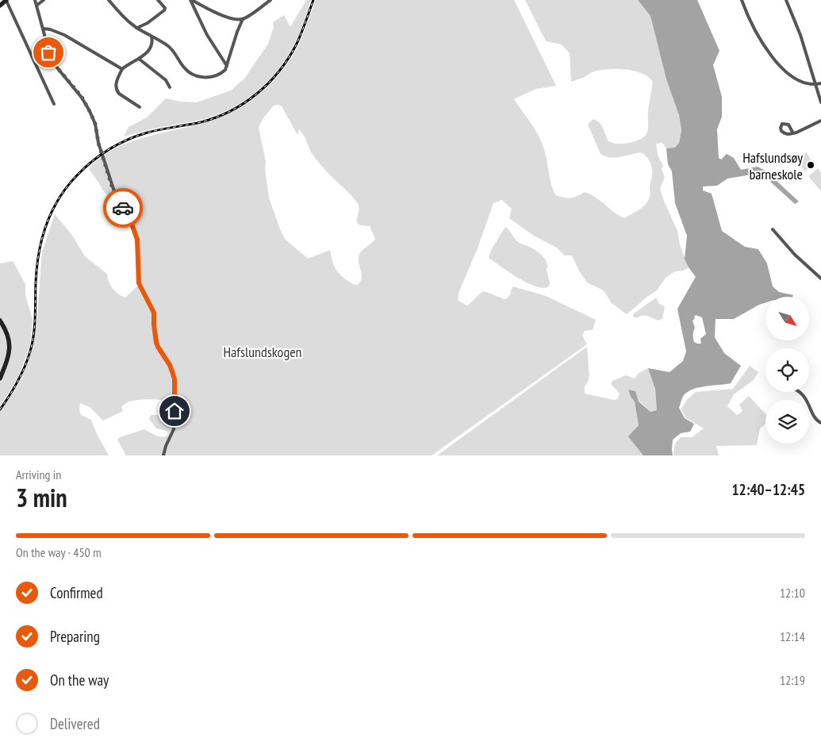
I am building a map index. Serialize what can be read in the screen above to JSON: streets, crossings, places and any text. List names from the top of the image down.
{
  "parks": ["Hafslundskogen"],
  "places": ["Hafslundsøy barneskole"],
  "north": "bottom right",
  "page": {
    "heading": ["3 min", "Arriving in", "12:40–12:45"],
    "bar": "On the way · 450 m",
    "list": [
      ["Confirmed", "12:10"],
      ["Preparing", "12:14"],
      ["On the way", "12:19"],
      "Delivered"
    ]
  }
}
